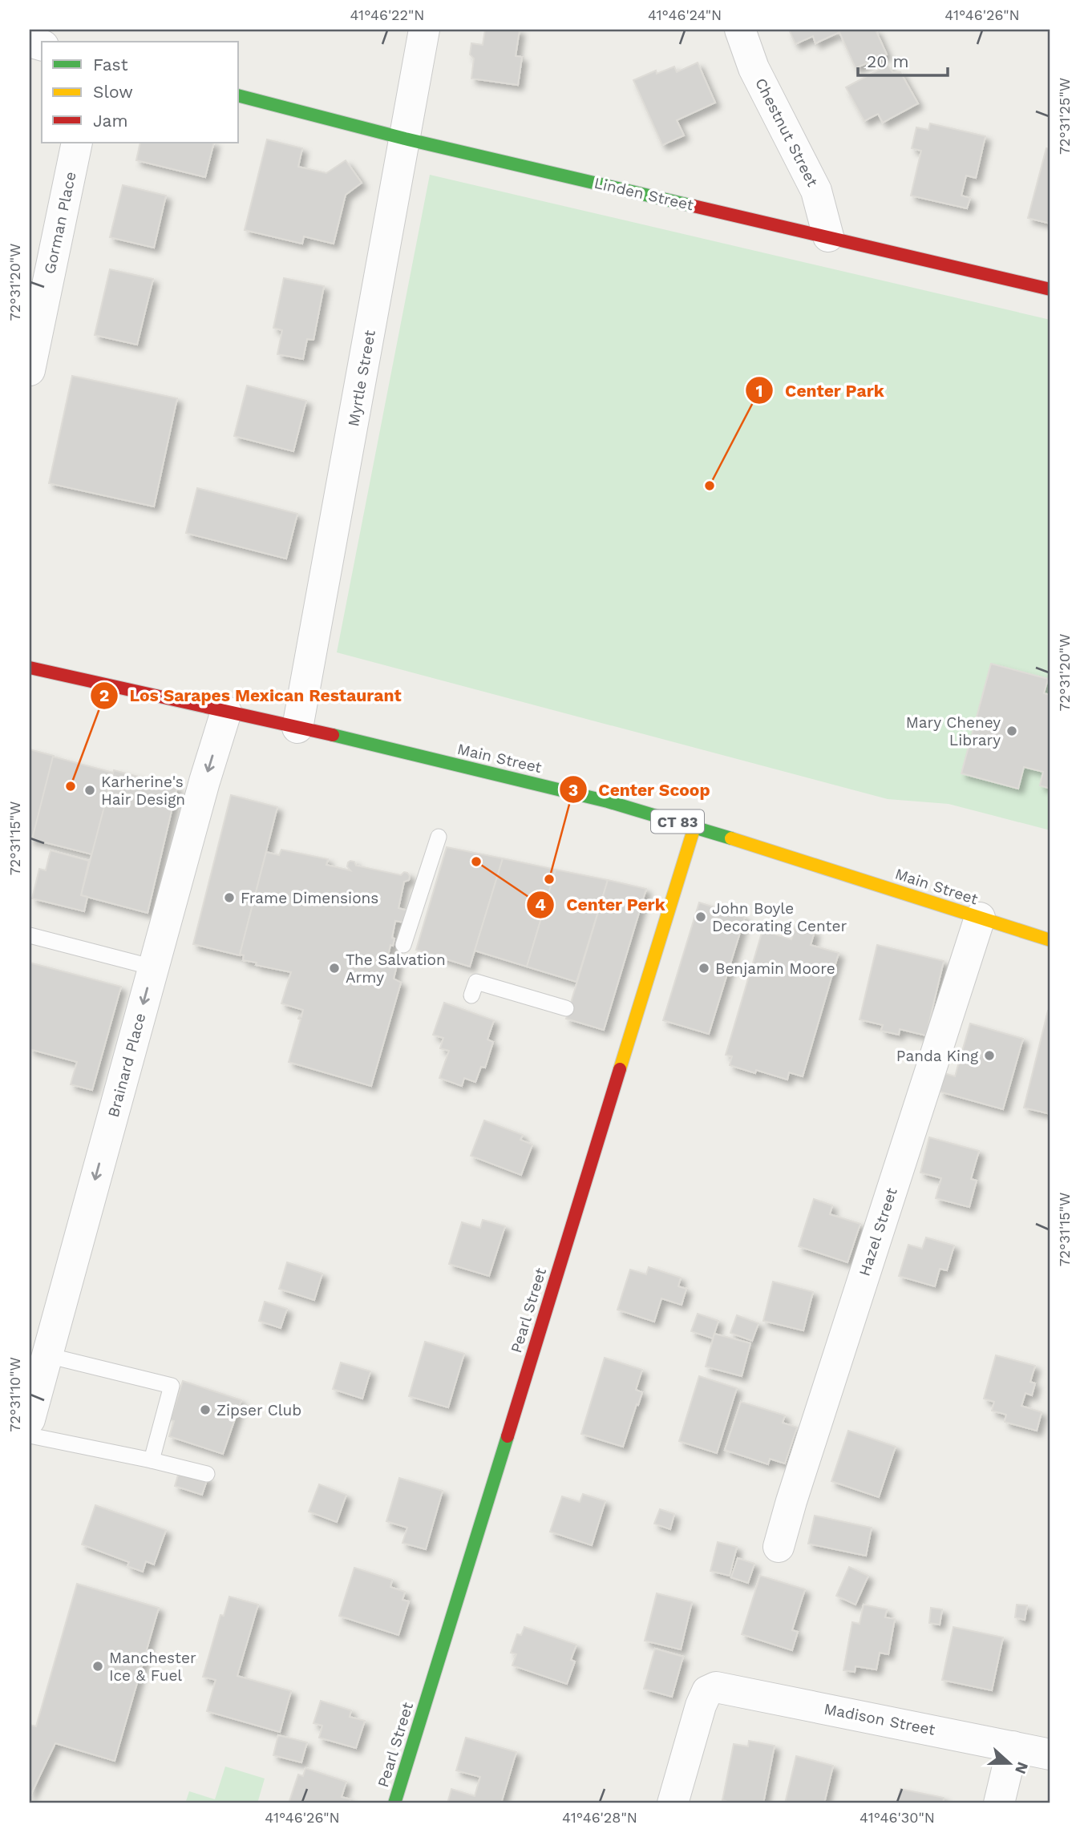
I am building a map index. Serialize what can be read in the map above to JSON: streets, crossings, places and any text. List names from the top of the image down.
{
  "streets": {
    "street": [
      "Chestnut Street",
      "Linden Street",
      "Gorman Place",
      "Myrtle Street",
      "Main Street",
      "CT 83",
      "Brainard Place",
      "Hazel Street",
      "Pearl Street",
      "Madison Street"
    ]
  },
  "crossings": [
    ["Chestnut Street", "Linden Street"],
    ["Linden Street", "Myrtle Street"],
    ["Myrtle Street", "Main Street"],
    ["Main Street", "Brainard Place"],
    ["Main Street", "Hazel Street"],
    ["Main Street", "Pearl Street"]
  ],
  "one_way": ["Brainard Place"],
  "places": [
    "Center Park",
    "Mary Cheney Library",
    "Los Sarapes Mexican Restaurant",
    "Karherine's Hair Design",
    "Center Perk",
    "Center Scoop",
    "Frame Dimensions",
    "John Boyle Decorating Center",
    "The Salvation Army",
    "Benjamin Moore",
    "Panda King",
    "Zipser Club",
    "Manchester Ice & Fuel"
  ],
  "legend": ["Fast", "Slow", "Jam"],
  "scale_bar": "20 m",
  "north": "right",
  "coordinates": [
    "41°46'22\"N",
    "41°46'24\"N",
    "41°46'26\"N",
    "72°31'25\"W",
    "72°31'20\"W",
    "72°31'15\"W",
    "72°31'10\"W",
    "41°46'28\"N",
    "41°46'30\"N"
  ]
}
